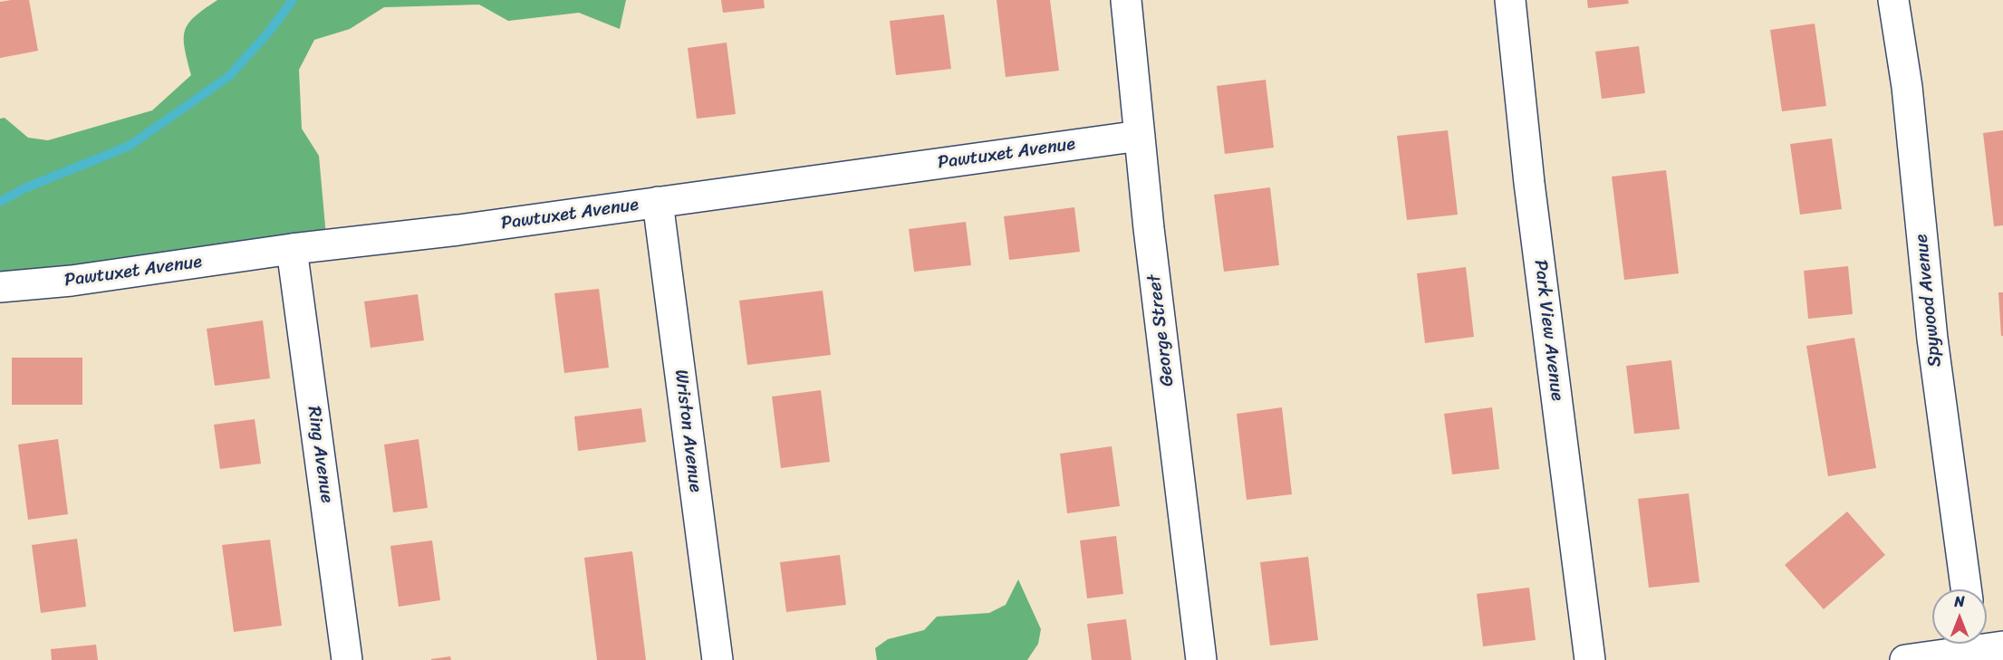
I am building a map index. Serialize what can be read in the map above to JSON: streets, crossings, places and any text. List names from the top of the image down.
{
  "streets": {
    "street": [
      "Pawtuxet Avenue",
      "Spywood Avenue",
      "George Street",
      "Park View Avenue",
      "Wriston Avenue",
      "Ring Avenue"
    ]
  },
  "crossings": [
    ["Pawtuxet Avenue", "George Street"],
    ["Pawtuxet Avenue", "Wriston Avenue"],
    ["Pawtuxet Avenue", "Ring Avenue"]
  ],
  "north": "top"
}
